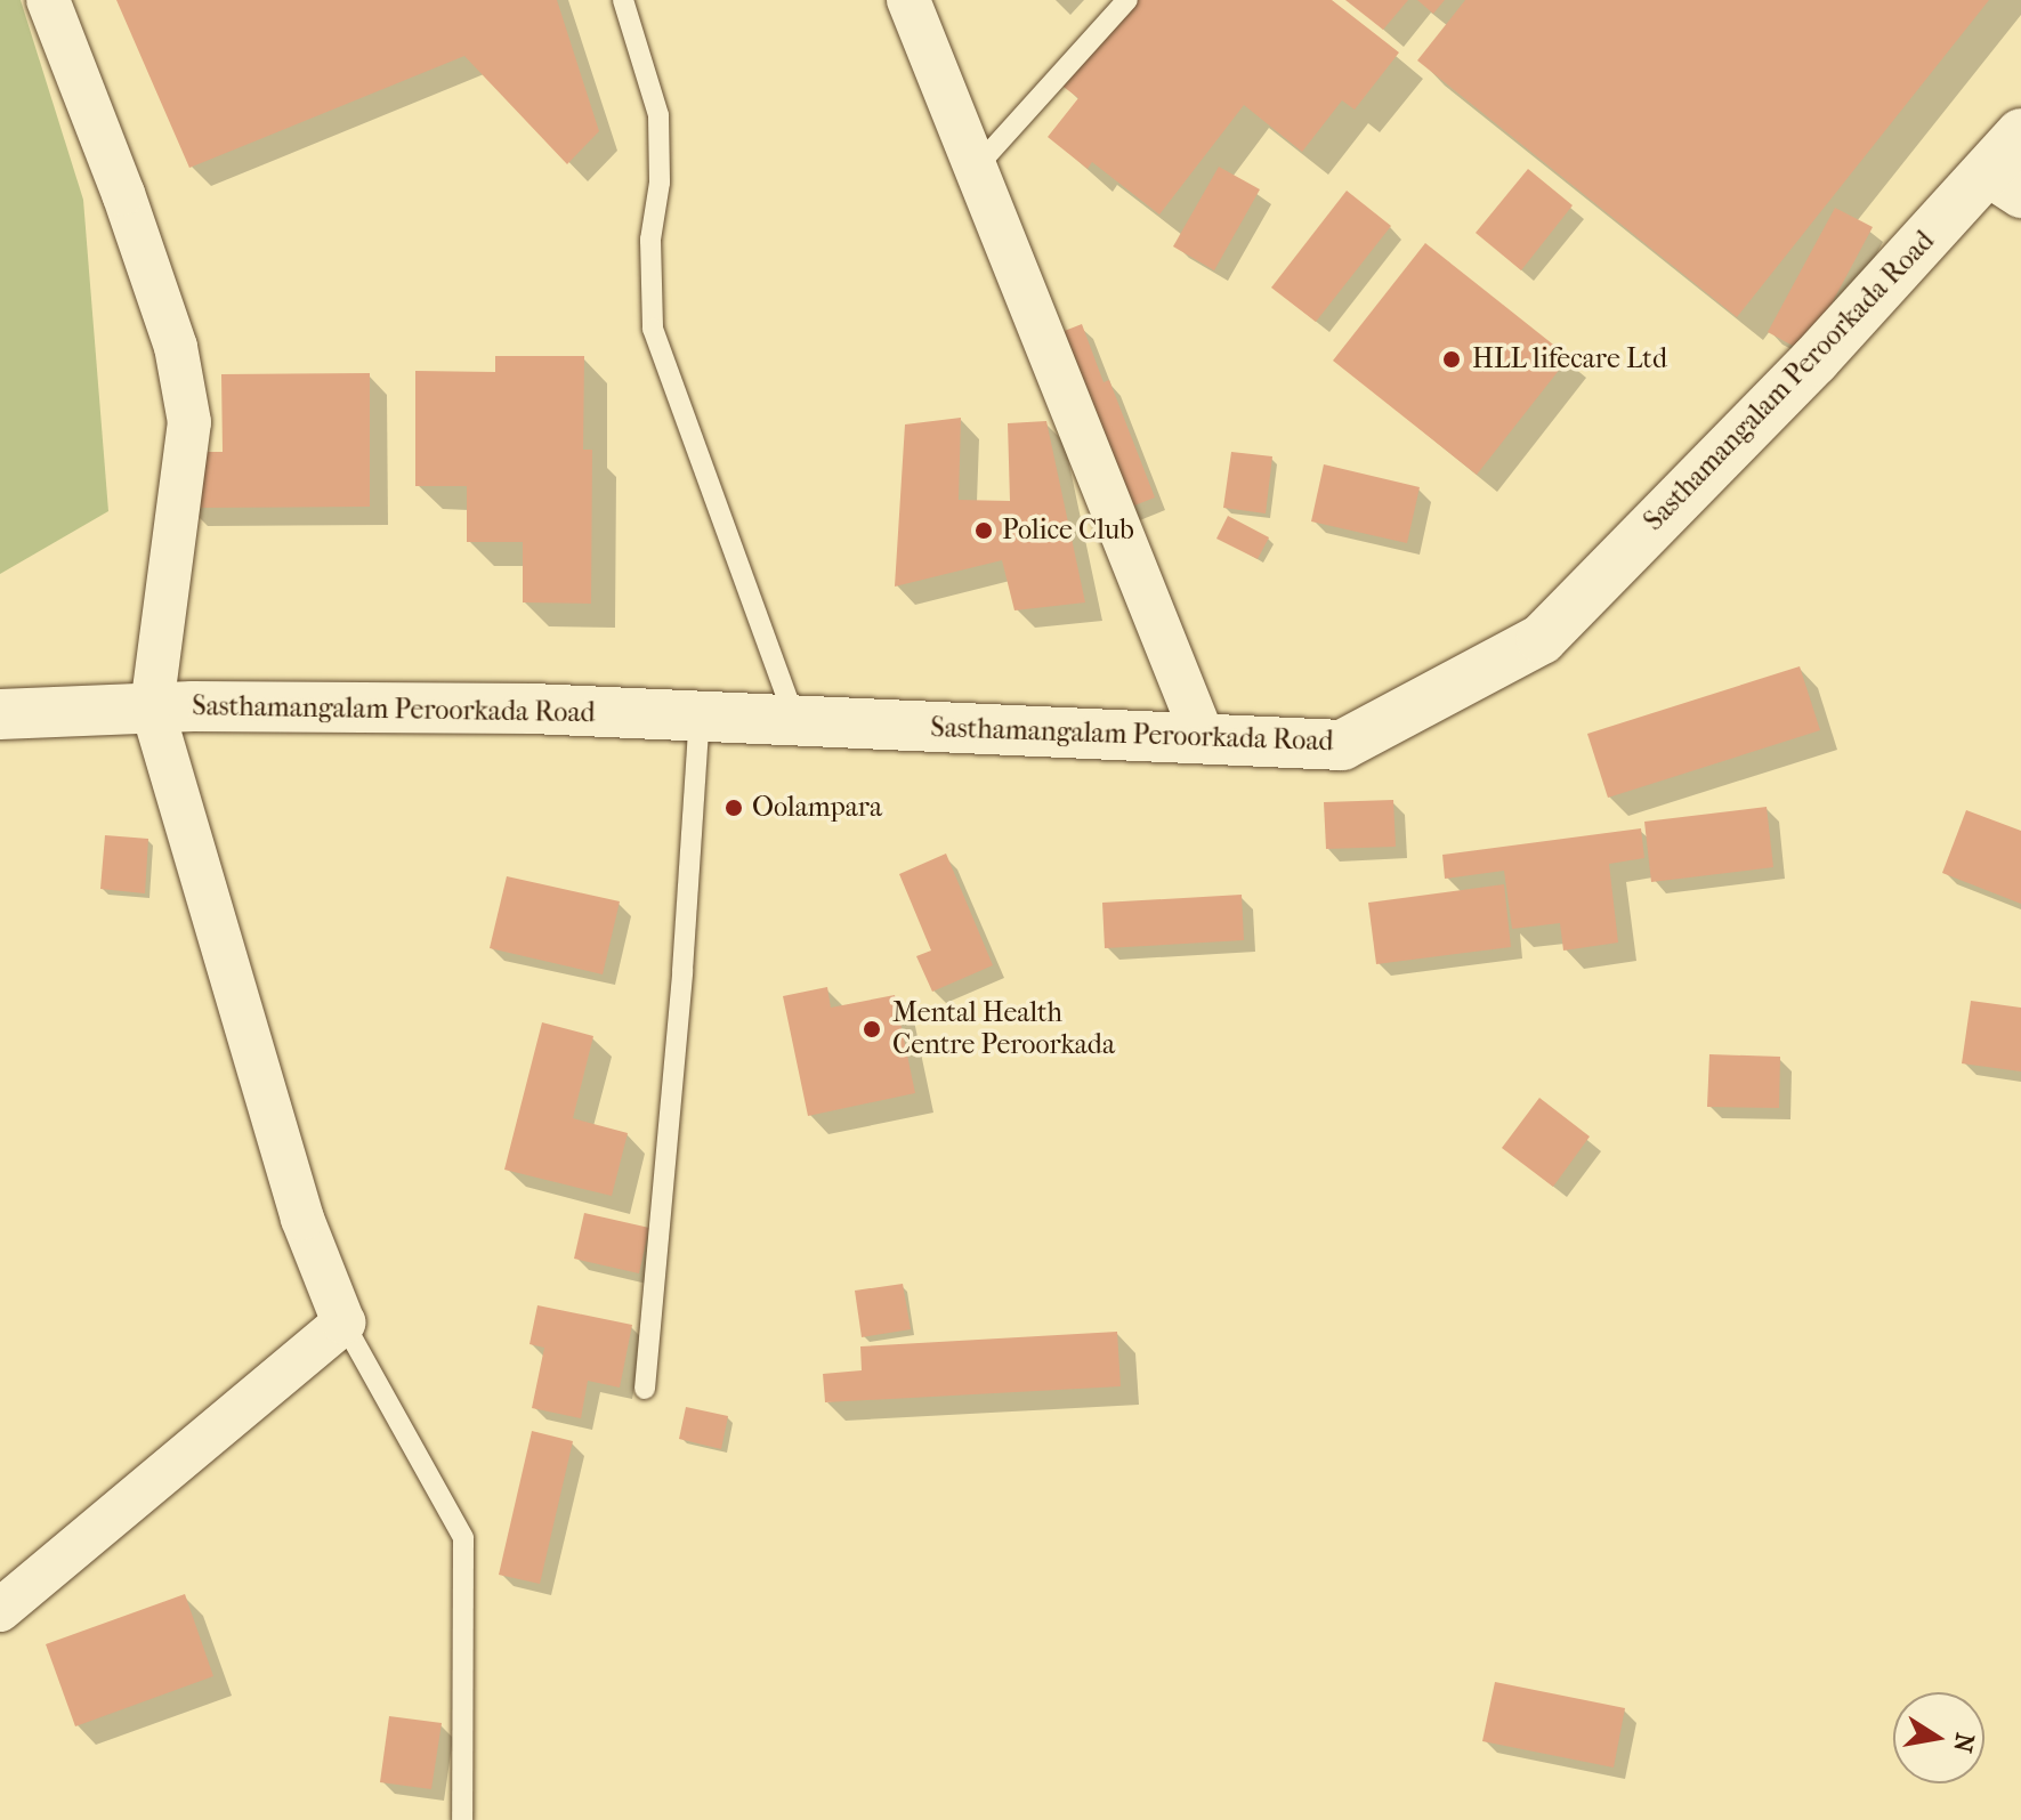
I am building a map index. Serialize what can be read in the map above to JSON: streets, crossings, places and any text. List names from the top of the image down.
{
  "streets": {
    "street": ["Sasthamangalam Peroorkada Road"]
  },
  "places": [
    "HLL lifecare Ltd",
    "Police Club",
    "Oolampara",
    "Mental Health Centre Peroorkada"
  ],
  "north": "right"
}
